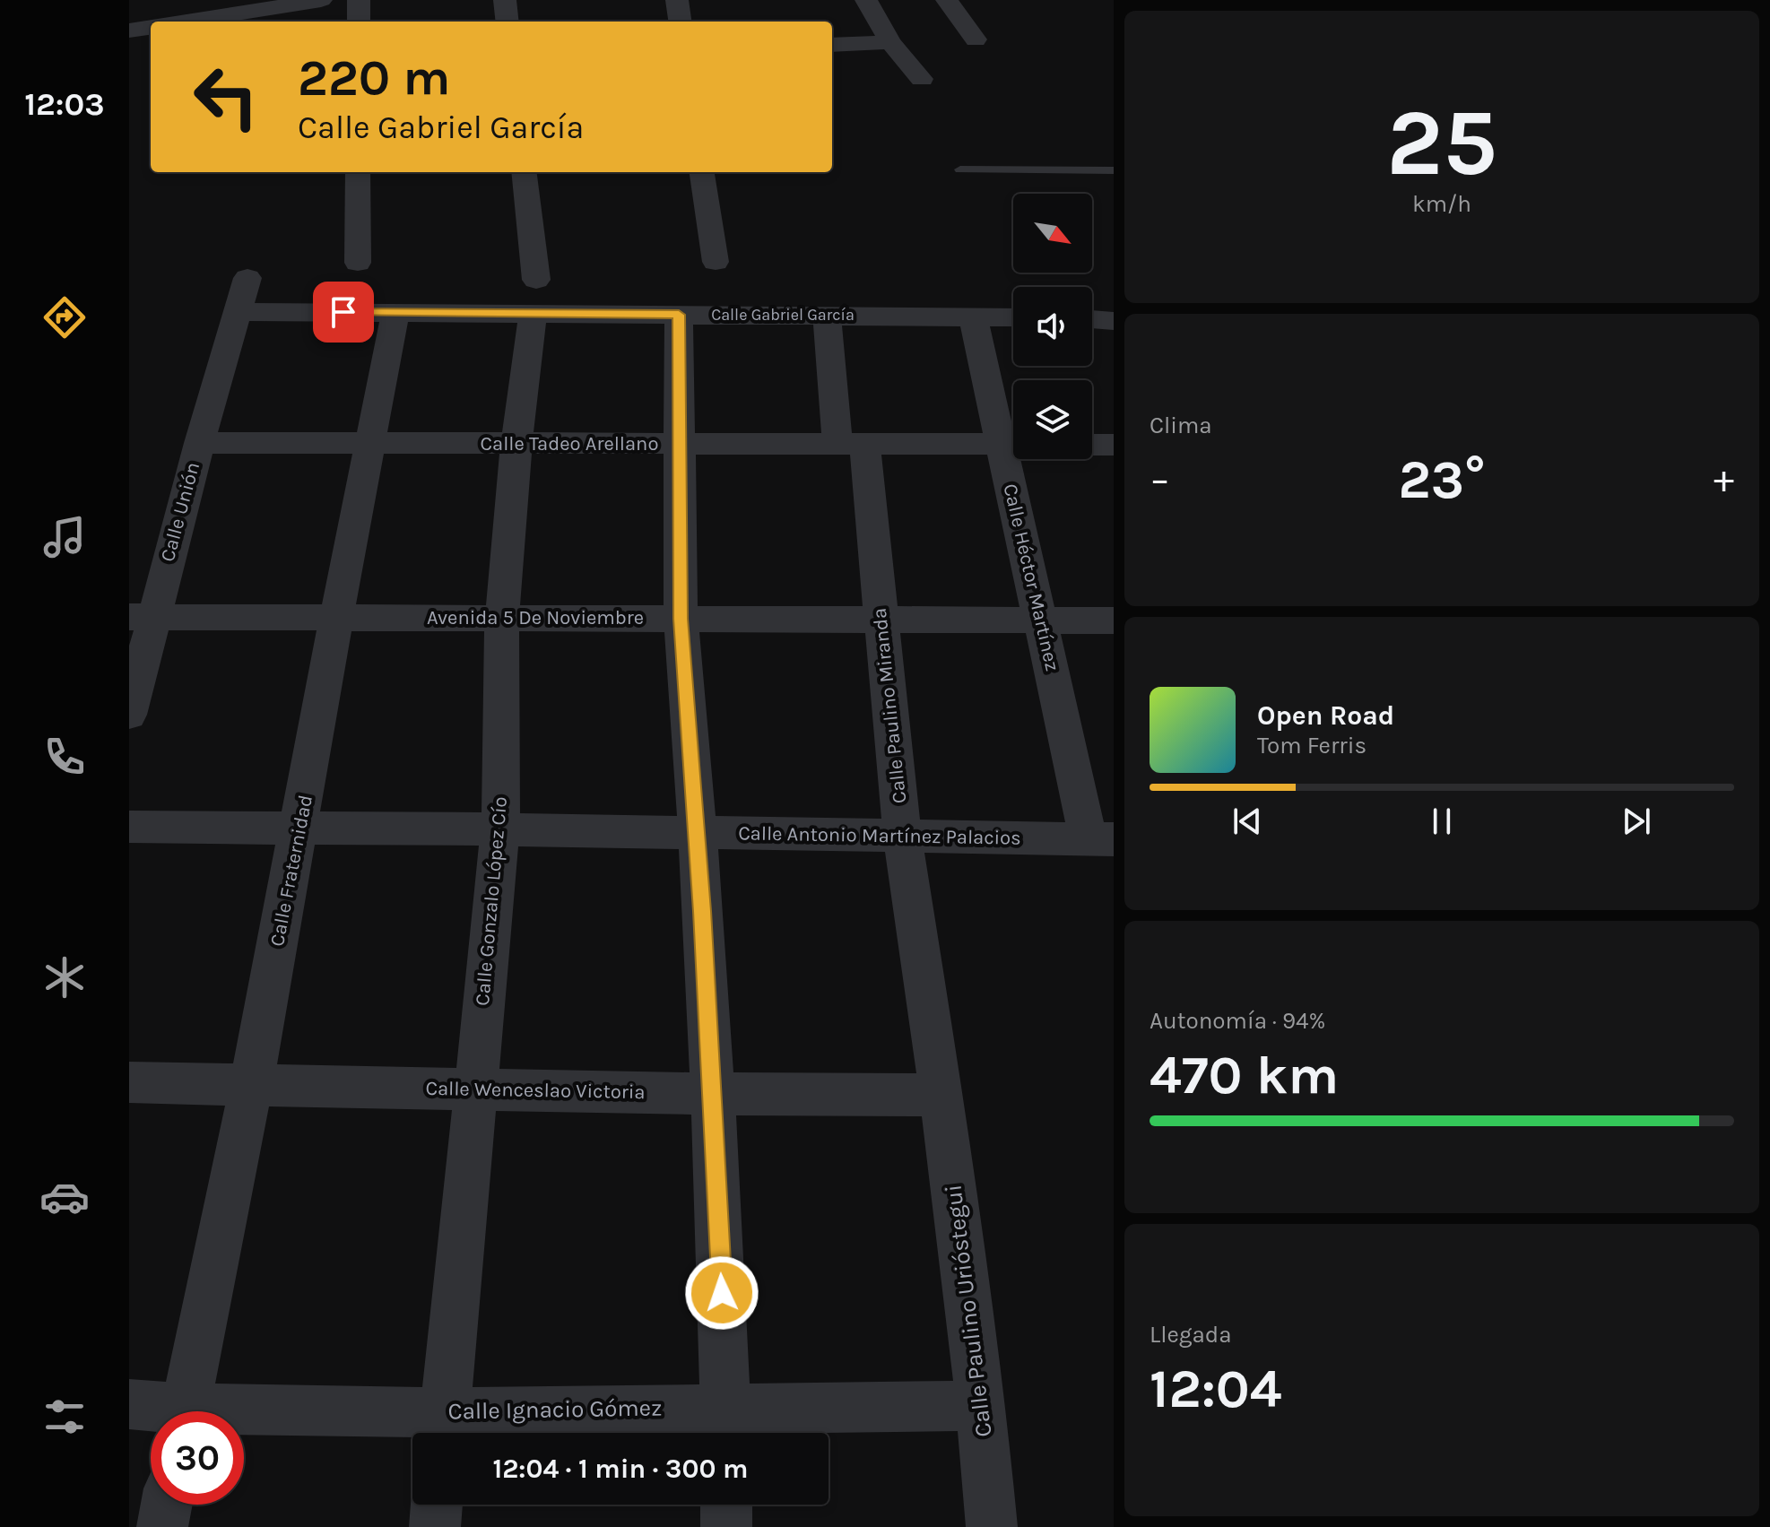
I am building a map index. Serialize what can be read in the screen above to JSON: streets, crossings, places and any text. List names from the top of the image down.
{
  "streets": {
    "street": [
      "Calle Gabriel García",
      "Calle Tadeo Arellano",
      "Calle Unión",
      "Calle Héctor Martínez",
      "Avenida 5 De Noviembre",
      "Calle Paulino Miranda",
      "Calle Antonio Martínez Palacios",
      "Calle Fraternidad",
      "Calle Gonzalo López Cío",
      "Calle Wenceslao Victoria",
      "Calle Paulino Urióstegui",
      "Calle Ignacio Gómez"
    ]
  },
  "crossings": [
    ["Calle Gabriel García", "Calle Unión"],
    ["Calle Gabriel García", "Calle Héctor Martínez"],
    ["Calle Gabriel García", "Calle Paulino Miranda"],
    ["Calle Gabriel García", "Calle Fraternidad"],
    ["Calle Gabriel García", "Calle Gonzalo López Cío"],
    ["Calle Tadeo Arellano", "Calle Unión"],
    ["Calle Tadeo Arellano", "Calle Héctor Martínez"],
    ["Calle Tadeo Arellano", "Calle Paulino Miranda"],
    ["Calle Tadeo Arellano", "Calle Fraternidad"],
    ["Calle Tadeo Arellano", "Calle Gonzalo López Cío"],
    ["Calle Unión", "Avenida 5 De Noviembre"],
    ["Calle Héctor Martínez", "Avenida 5 De Noviembre"],
    ["Calle Héctor Martínez", "Calle Antonio Martínez Palacios"],
    ["Avenida 5 De Noviembre", "Calle Paulino Miranda"],
    ["Avenida 5 De Noviembre", "Calle Fraternidad"],
    ["Avenida 5 De Noviembre", "Calle Gonzalo López Cío"],
    ["Calle Paulino Miranda", "Calle Antonio Martínez Palacios"],
    ["Calle Paulino Miranda", "Calle Wenceslao Victoria"],
    ["Calle Paulino Miranda", "Calle Paulino Urióstegui"],
    ["Calle Antonio Martínez Palacios", "Calle Fraternidad"],
    ["Calle Antonio Martínez Palacios", "Calle Gonzalo López Cío"],
    ["Calle Fraternidad", "Calle Wenceslao Victoria"],
    ["Calle Gonzalo López Cío", "Calle Wenceslao Victoria"],
    ["Calle Gonzalo López Cío", "Calle Ignacio Gómez"],
    ["Calle Wenceslao Victoria", "Calle Paulino Urióstegui"],
    ["Calle Paulino Urióstegui", "Calle Ignacio Gómez"]
  ],
  "north": "bottom right",
  "page": {
    "tabs": "12:03",
    "tile": [
      ["25", "km/h"],
      "Clima",
      ["Autonomía · 94%", "470 km"],
      ["Llegada", "12:04"]
    ],
    "turn": ["220 m", "Calle Gabriel García"],
    "heat": ["−", "23°", "+"],
    "song": ["Open Road", "Tom Ferris"],
    "limit": "30",
    "trip": "12:04 · 1 min · 300 m"
  }
}
